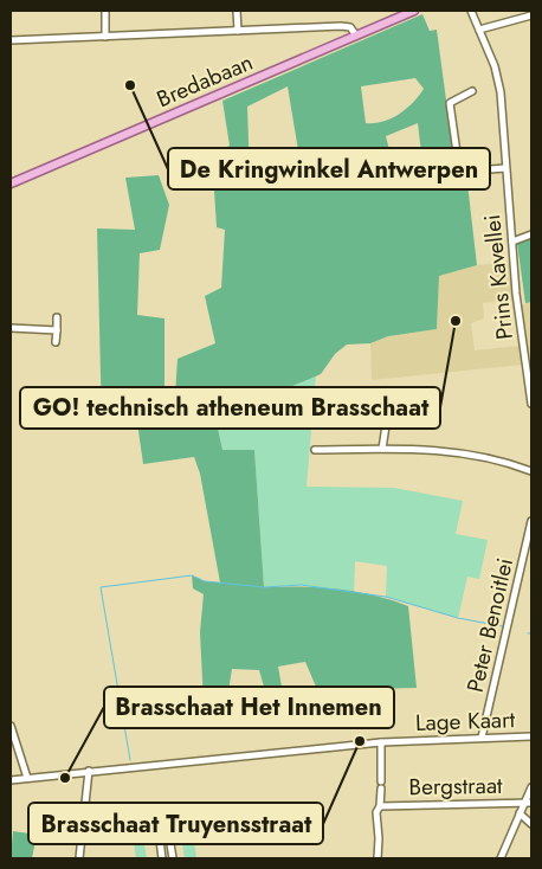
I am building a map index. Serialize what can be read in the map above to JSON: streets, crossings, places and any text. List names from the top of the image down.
{
  "streets": {
    "main road": ["Bredabaan"],
    "street": [
      "Prins Kavellei",
      "Peter Benoitlei",
      "Lage Kaart",
      "Bergstraat"
    ]
  },
  "crossings": [
    ["Peter Benoitlei", "Lage Kaart"]
  ],
  "places": [
    "De Kringwinkel Antwerpen",
    "GO! technisch atheneum Brasschaat",
    "Brasschaat Truyensstraat",
    "Brasschaat Het Innemen"
  ]
}
